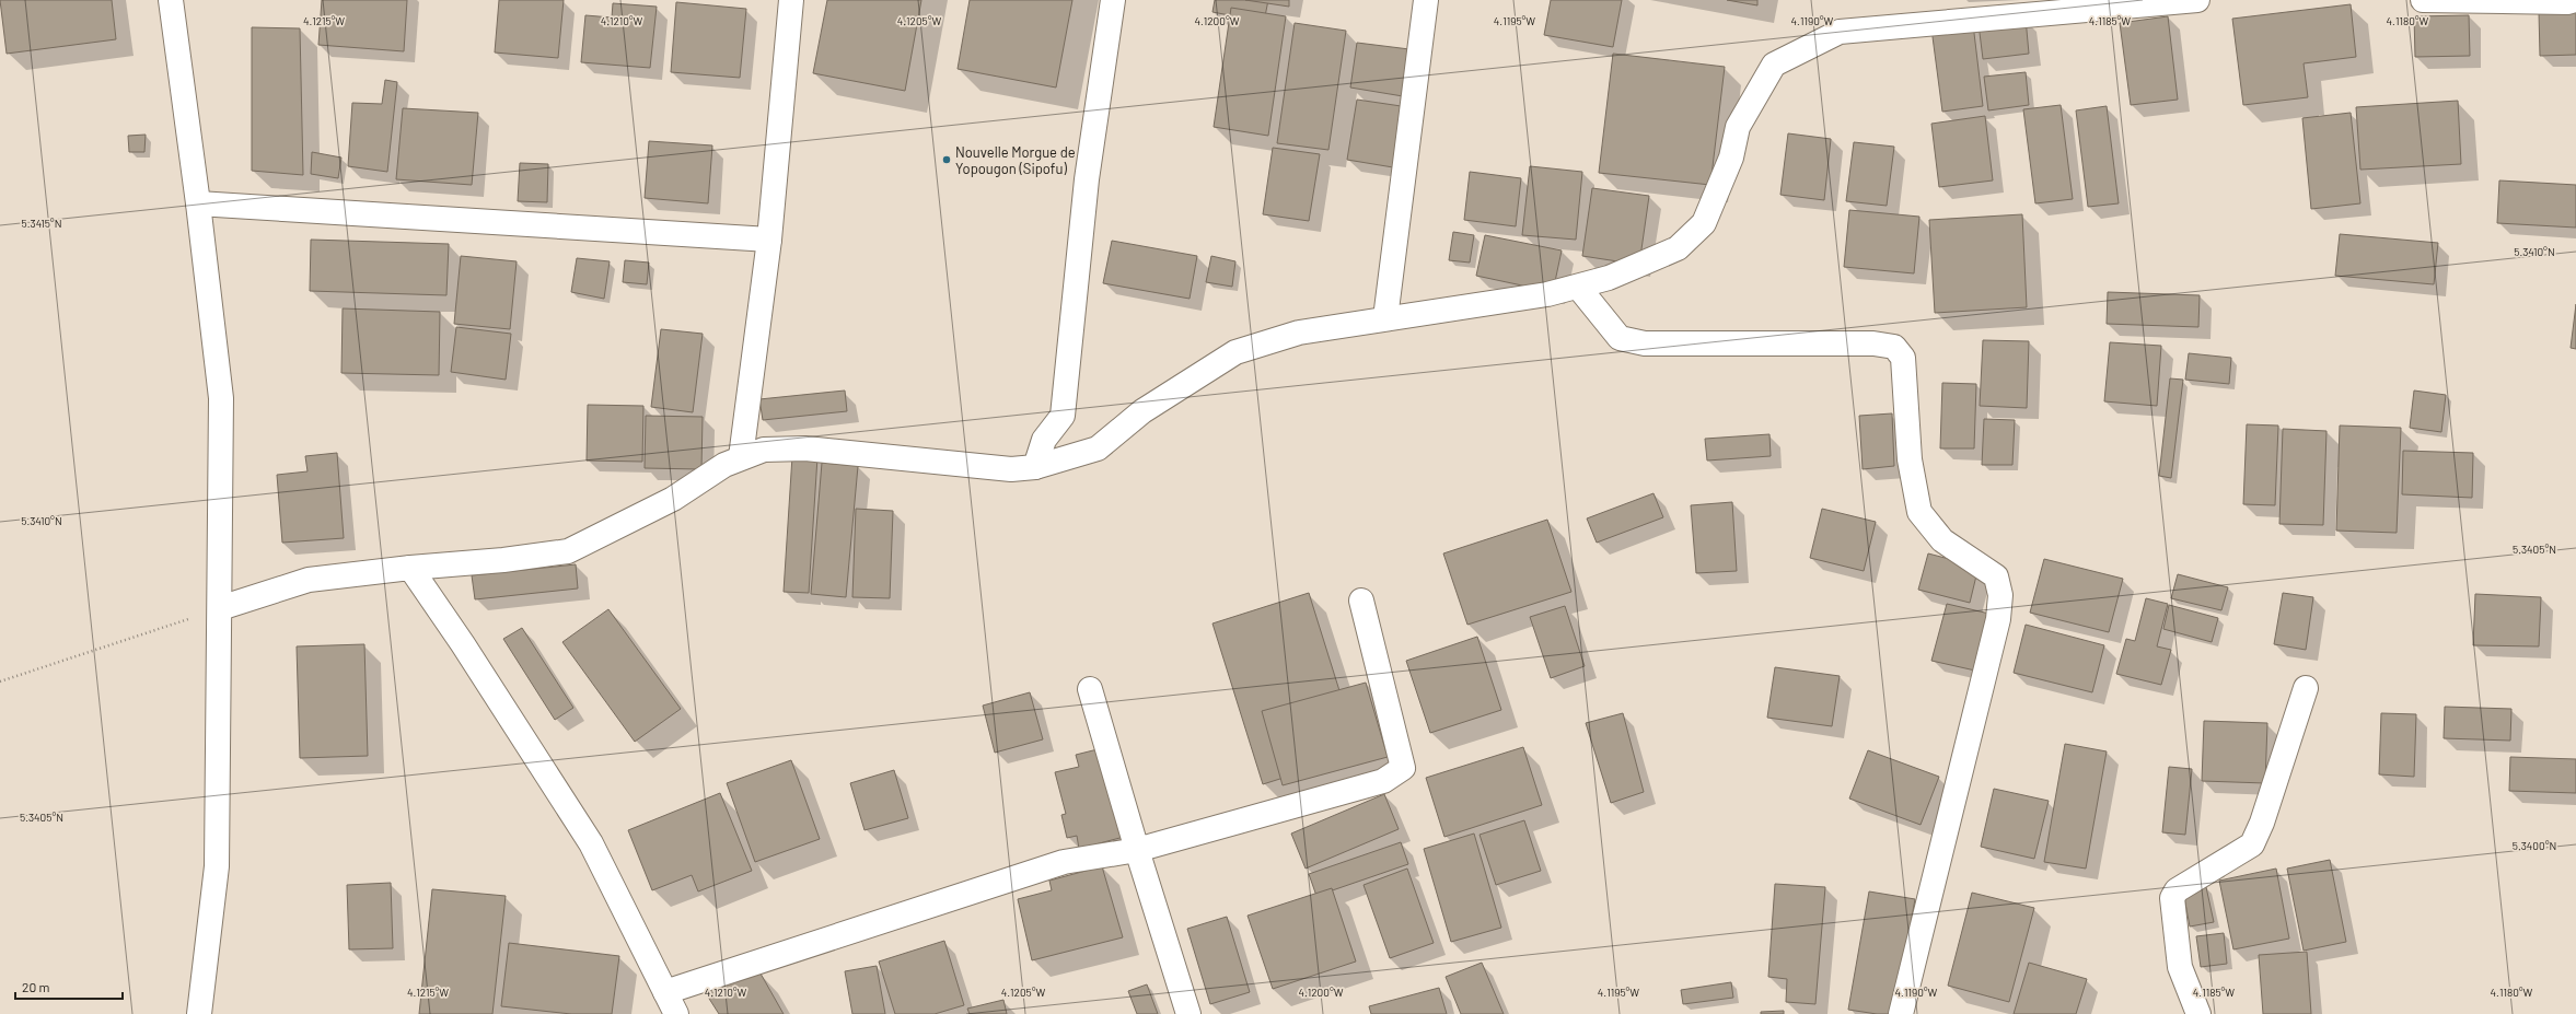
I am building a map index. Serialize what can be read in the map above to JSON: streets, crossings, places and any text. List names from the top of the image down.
{
  "places": ["Nouvelle Morgue de Yopougon (Sipofu)"],
  "scale_bar": "20 m",
  "coordinates": [
    "4.1215°W",
    "4.1210°W",
    "4.1205°W",
    "4.1200°W",
    "4.1195°W",
    "4.1190°W",
    "4.1185°W",
    "4.1180°W",
    "5.3415°N",
    "5.3410°N",
    "5.3405°N",
    "5.3400°N"
  ]
}
